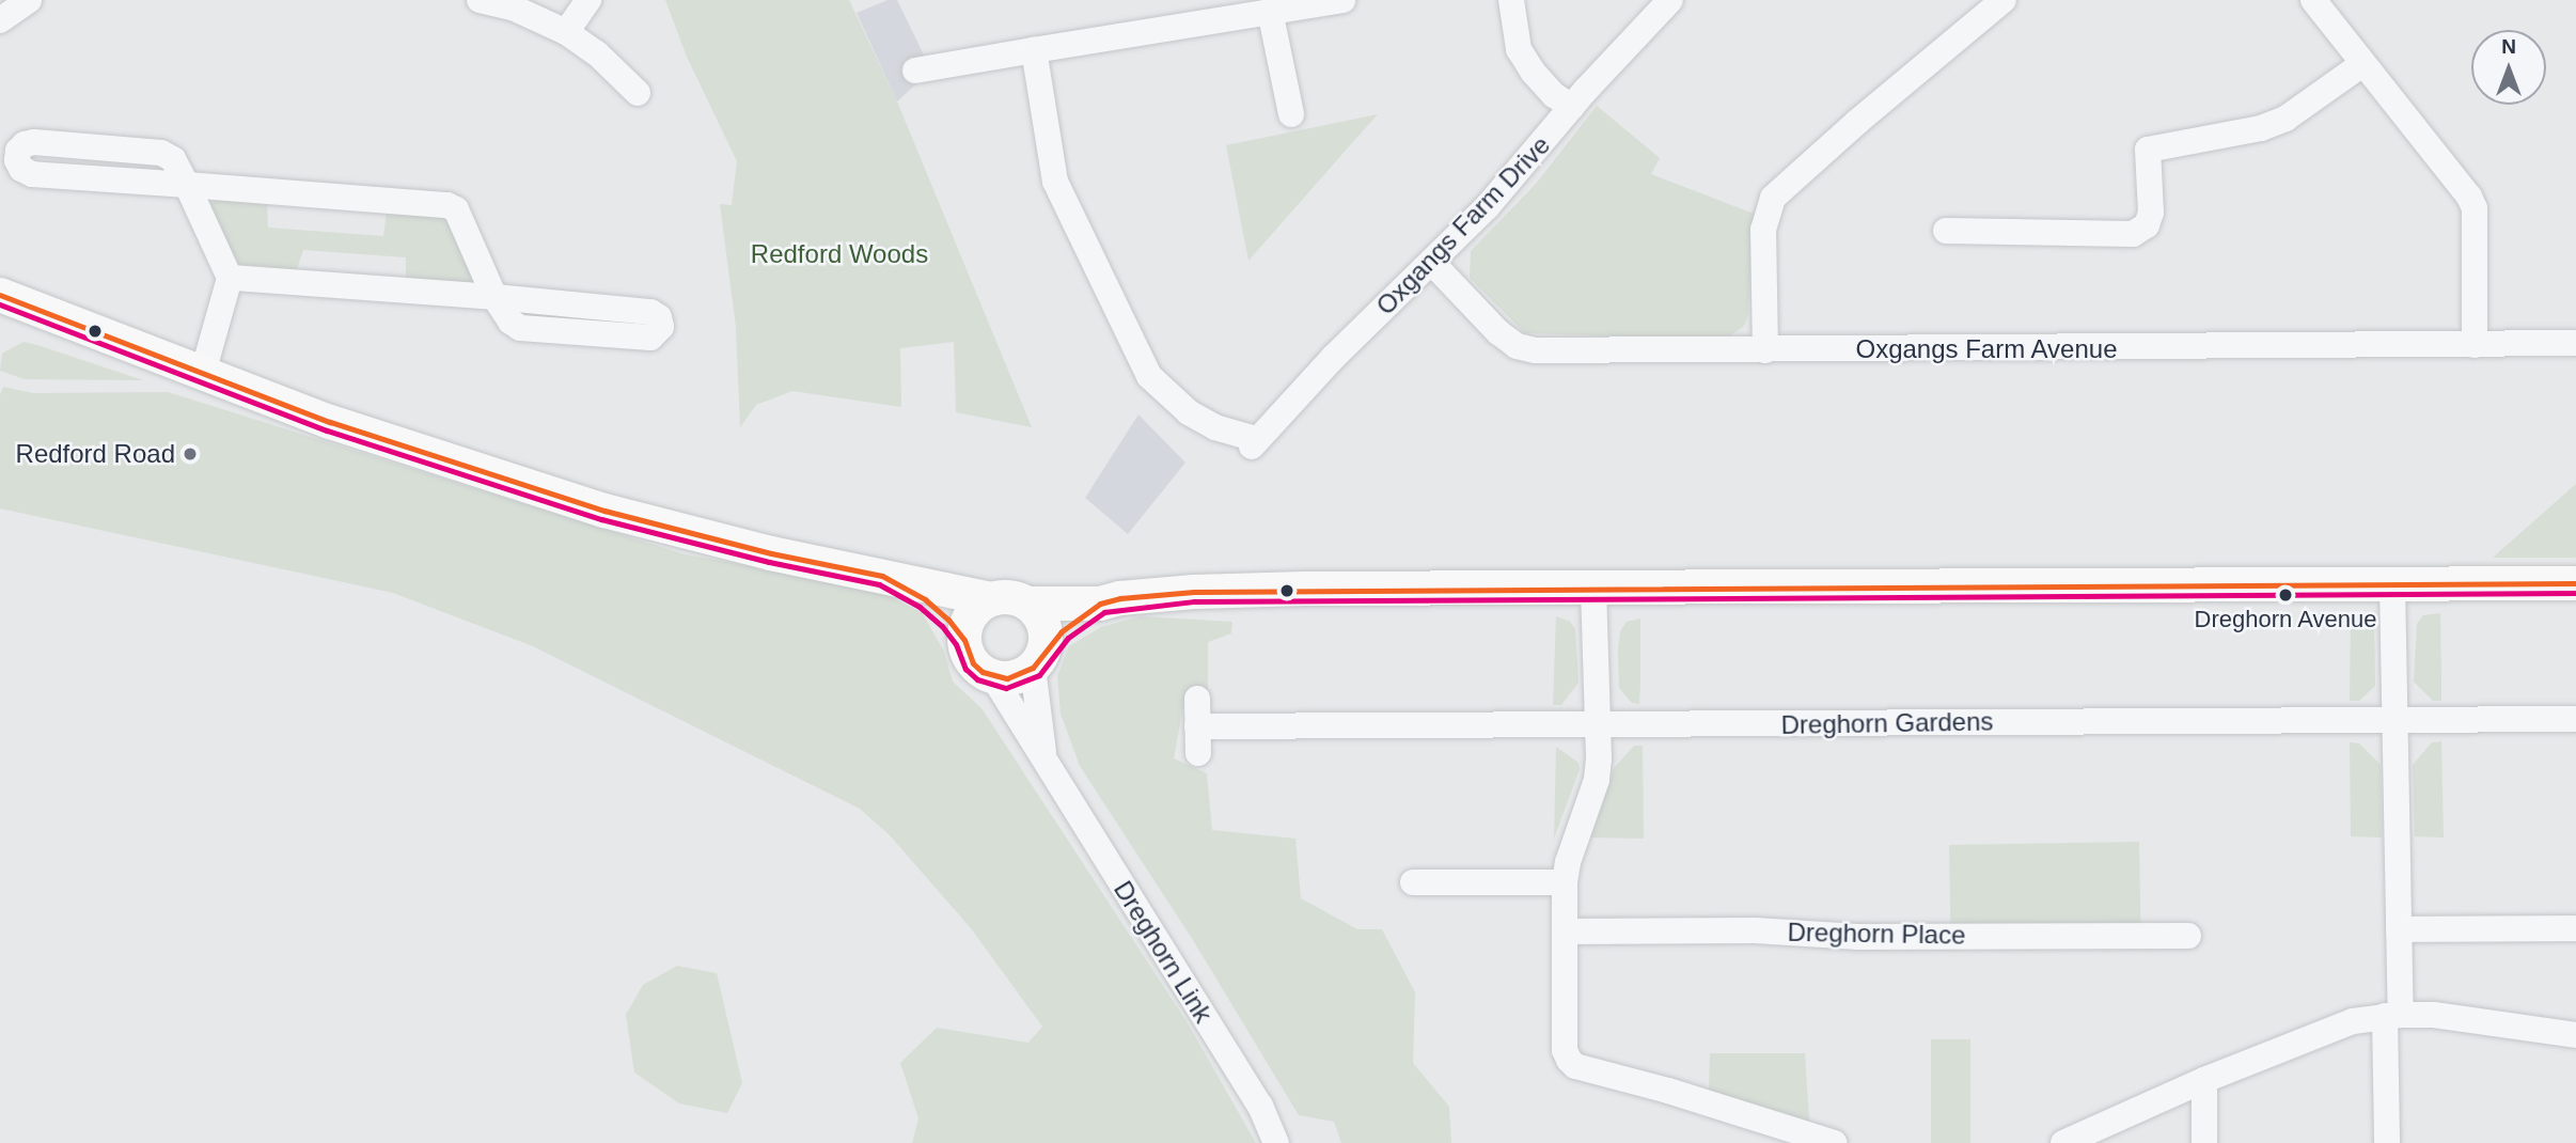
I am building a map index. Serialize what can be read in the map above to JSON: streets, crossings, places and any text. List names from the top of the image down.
{
  "streets": {
    "street": [
      "Oxgangs Farm Drive",
      "Oxgangs Farm Avenue",
      "Dreghorn Gardens",
      "Dreghorn Place",
      "Dreghorn Link"
    ]
  },
  "crossings": [
    ["Oxgangs Farm Drive", "Oxgangs Farm Avenue"]
  ],
  "parks": ["Redford Woods"],
  "places": ["Redford Road", "Dreghorn Avenue"],
  "north": "top"
}
